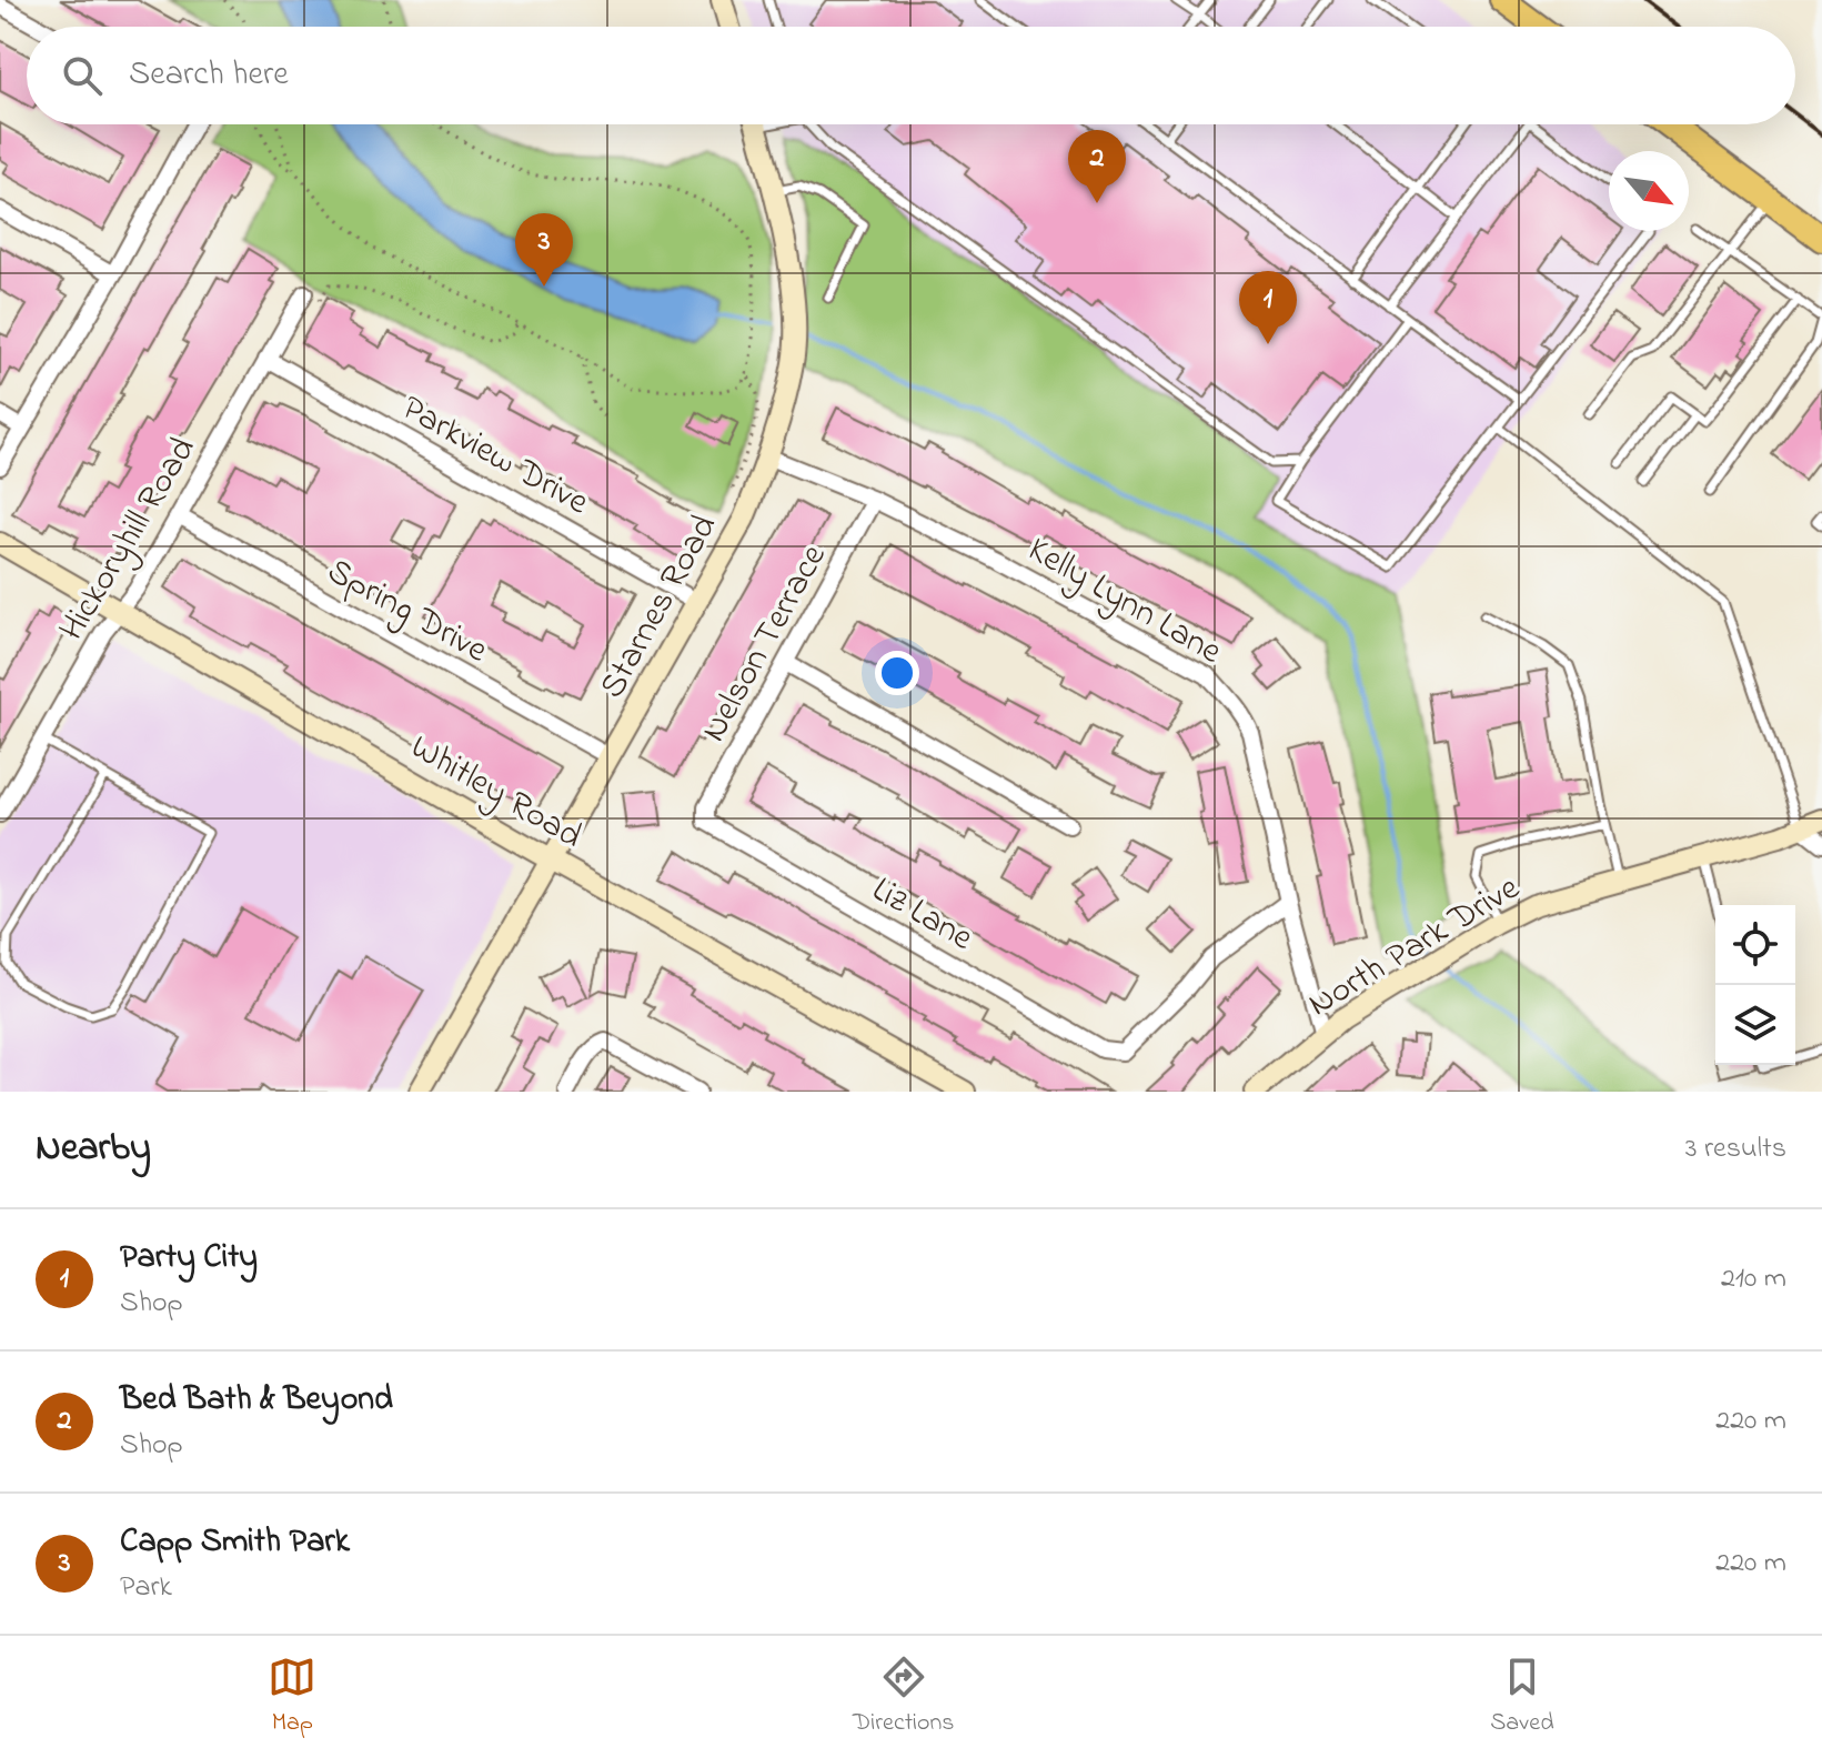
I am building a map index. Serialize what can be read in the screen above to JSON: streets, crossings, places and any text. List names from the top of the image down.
{
  "streets": {
    "street": [
      "Parkview Drive",
      "Hickoryhill Road",
      "Kelly Lynn Lane",
      "Starnes Road",
      "Spring Drive",
      "Nelson Terrace",
      "Whitley Road",
      "Liz Lane",
      "North Park Drive"
    ]
  },
  "crossings": [
    ["Parkview Drive", "Hickoryhill Road"],
    ["Parkview Drive", "Starnes Road"],
    ["Hickoryhill Road", "Spring Drive"],
    ["Hickoryhill Road", "Whitley Road"],
    ["Kelly Lynn Lane", "Starnes Road"],
    ["Kelly Lynn Lane", "Nelson Terrace"],
    ["Kelly Lynn Lane", "Liz Lane"],
    ["Kelly Lynn Lane", "North Park Drive"],
    ["Starnes Road", "Spring Drive"],
    ["Starnes Road", "Whitley Road"],
    ["Nelson Terrace", "Liz Lane"]
  ],
  "north": "bottom right",
  "page": {
    "search": "Search here",
    "pins": ["2", "3", "1"],
    "heading": ["Nearby", "3 results"],
    "list": [
      {
        "mark": "1",
        "name": "Party City",
        "note": "Shop",
        "value": "210 m"
      },
      {
        "mark": "2",
        "name": "Bed Bath & Beyond",
        "note": "Shop",
        "value": "220 m"
      },
      {
        "mark": "3",
        "name": "Capp Smith Park",
        "note": "Park",
        "value": "220 m"
      }
    ],
    "nav": ["Map", "Directions", "Saved"]
  }
}
